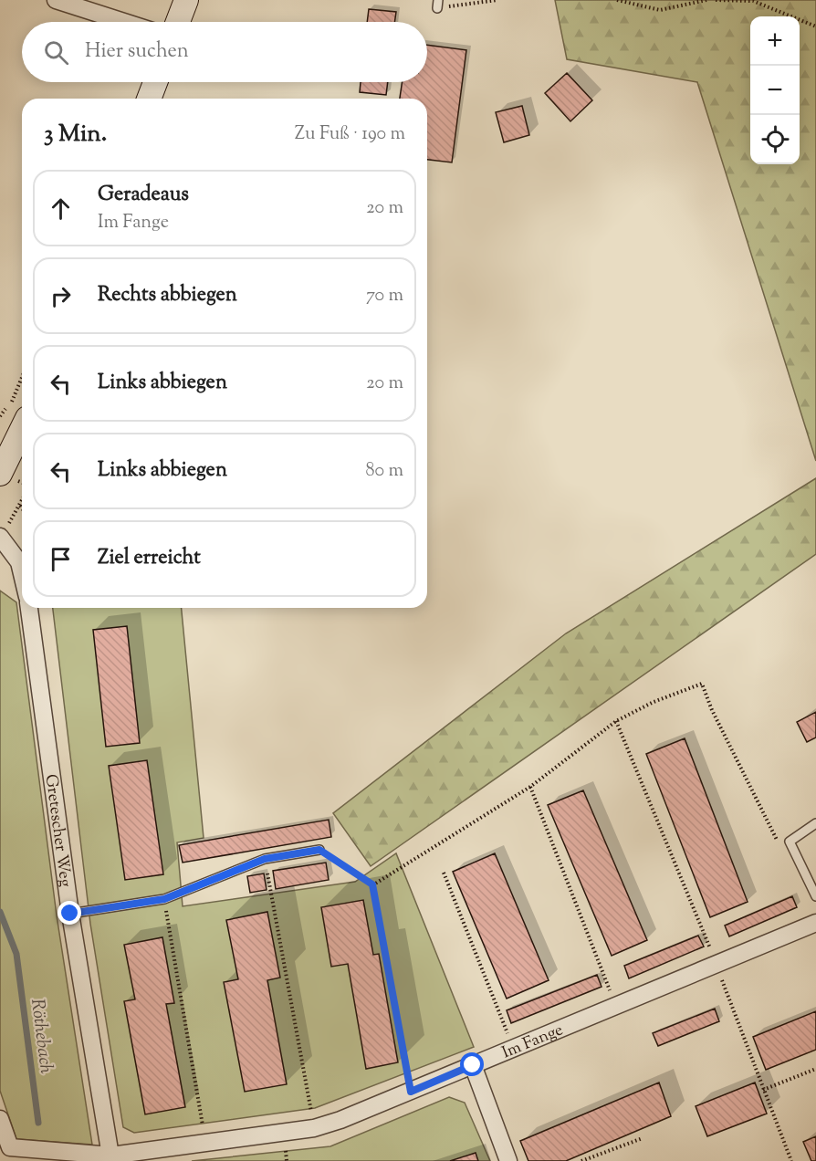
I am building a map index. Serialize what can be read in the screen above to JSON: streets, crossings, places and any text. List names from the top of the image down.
{
  "streets": {
    "street": ["Gretescher Weg", "Im Fange"]
  },
  "crossings": [
    ["Gretescher Weg", "Im Fange"]
  ],
  "water": ["Röthebach"],
  "page": {
    "map_buttons": ["+", "−"],
    "search": "Hier suchen",
    "heading": ["3 Min.", "Zu Fuß · 190 m"],
    "list": [
      ["Geradeaus", "Im Fange", "20 m"],
      ["Rechts abbiegen", "70 m"],
      ["Links abbiegen", "20 m"],
      ["Links abbiegen", "80 m"],
      "Ziel erreicht"
    ]
  }
}
